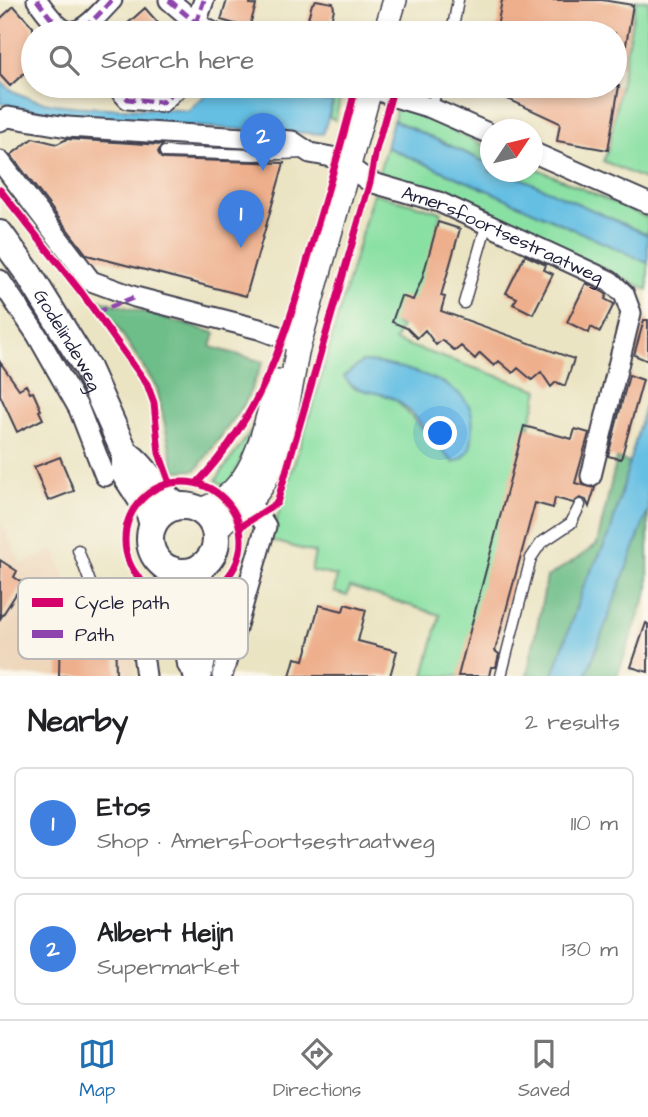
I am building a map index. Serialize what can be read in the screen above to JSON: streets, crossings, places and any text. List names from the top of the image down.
{
  "streets": {
    "main road": ["Godelindeweg"],
    "street": ["Amersfoortsestraatweg"]
  },
  "legend": ["Cycle path", "Path"],
  "north": "top right",
  "page": {
    "search": "Search here",
    "pins": ["2", "1"],
    "heading": ["Nearby", "2 results"],
    "list": [
      {
        "mark": "1",
        "name": "Etos",
        "note": "Shop · Amersfoortsestraatweg",
        "value": "110 m"
      },
      {
        "mark": "2",
        "name": "Albert Heijn",
        "note": "Supermarket",
        "value": "130 m"
      }
    ],
    "nav": ["Map", "Directions", "Saved"]
  }
}
